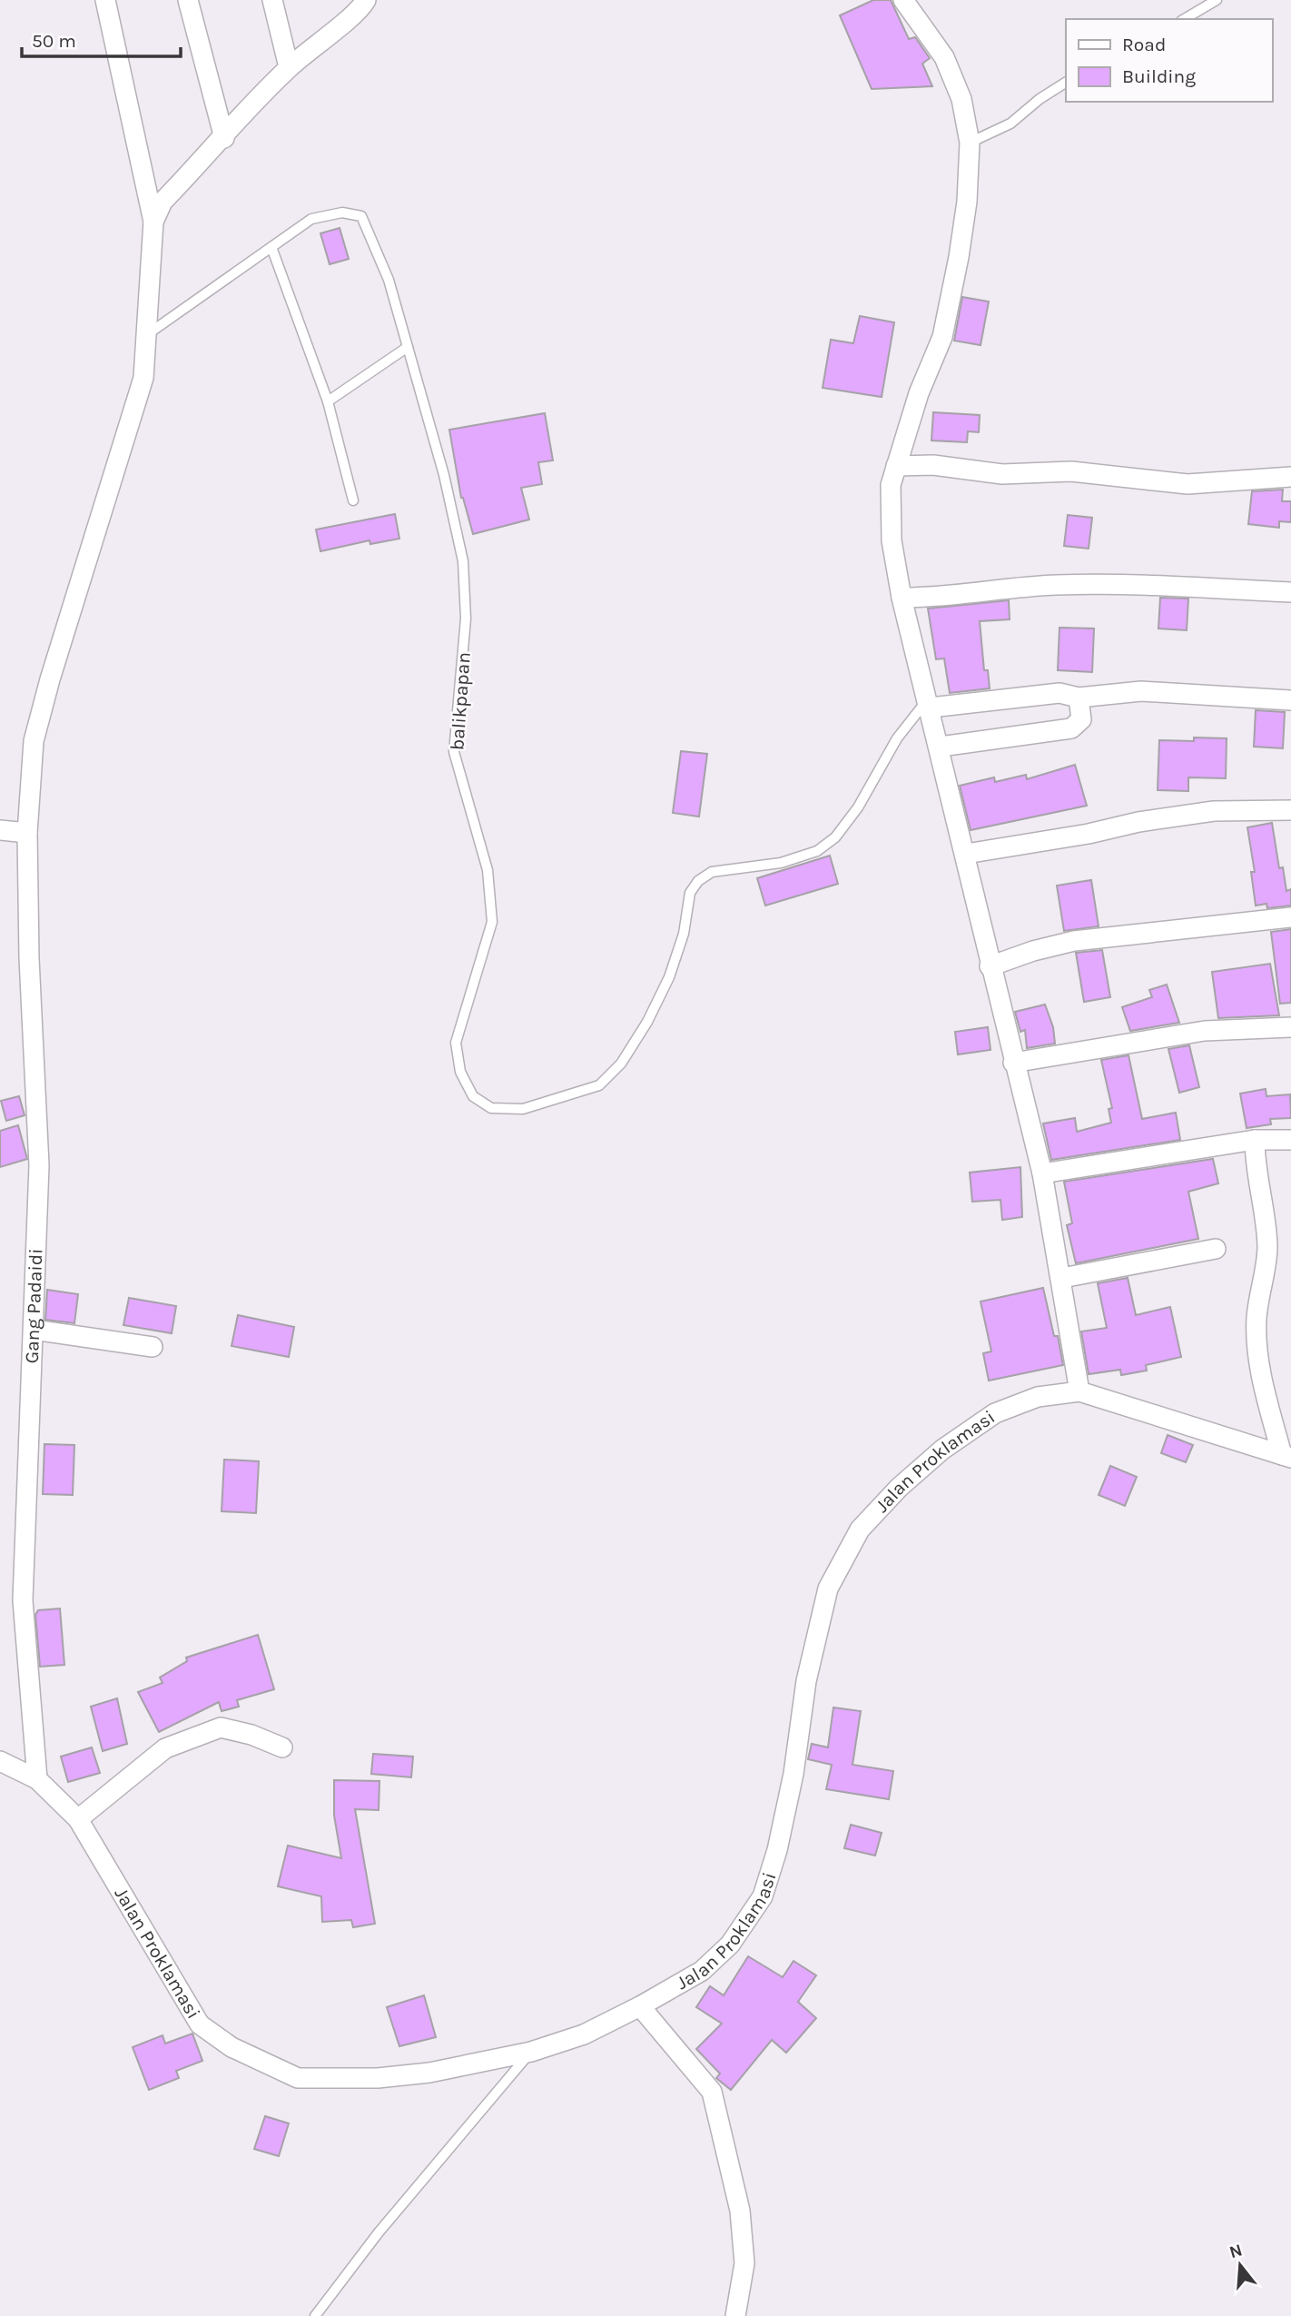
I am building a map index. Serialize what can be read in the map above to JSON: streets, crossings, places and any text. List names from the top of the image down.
{
  "streets": {
    "street": ["Gang Padaidi", "Jalan Proklamasi"],
    "lane": ["balikpapan"]
  },
  "crossings": [
    ["balikpapan", "Gang Padaidi"],
    ["Gang Padaidi", "Jalan Proklamasi"]
  ],
  "legend": ["Road", "Building"],
  "scale_bar": "50 m",
  "north": "top"
}
